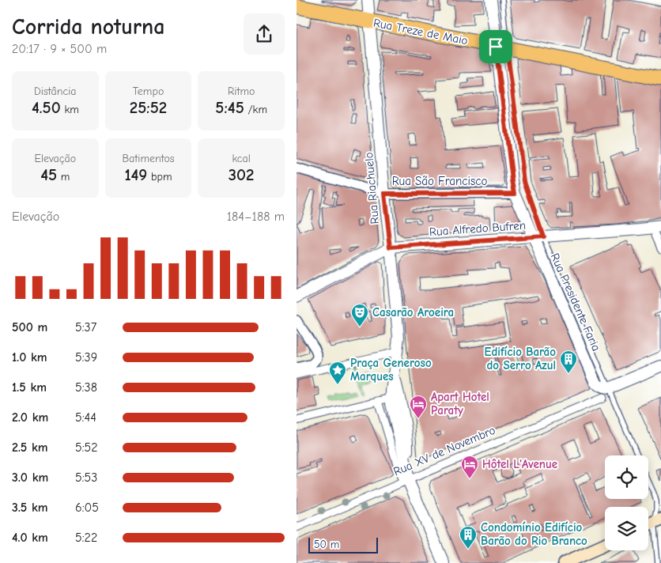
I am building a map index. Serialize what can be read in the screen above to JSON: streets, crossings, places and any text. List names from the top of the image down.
{
  "streets": {
    "main road": ["Rua Treze de Maio"],
    "street": [
      "Rua São Francisco",
      "Rua Riachuelo",
      "Rua Alfredo Bufren",
      "Rua Presidente Faria",
      "Rua XV de Novembro"
    ]
  },
  "crossings": [
    ["Rua Treze de Maio", "Rua Riachuelo"],
    ["Rua Treze de Maio", "Rua Presidente Faria"],
    ["Rua São Francisco", "Rua Riachuelo"],
    ["Rua São Francisco", "Rua Presidente Faria"],
    ["Rua Riachuelo", "Rua Alfredo Bufren"],
    ["Rua Riachuelo", "Rua XV de Novembro"],
    ["Rua Alfredo Bufren", "Rua Presidente Faria"],
    ["Rua Presidente Faria", "Rua XV de Novembro"]
  ],
  "places": {
    "theatre": ["Casarão Aroeira"],
    "building": ["Edifício Barão do Serro Azul", "Condomínio Edifício Barão do Rio Branco"],
    "place": ["Praça Generoso Marques"],
    "hotel": ["Apart Hotel Paraty", "Hôtel L'Avenue"]
  },
  "scale_bar": "50 m",
  "page": {
    "heading": ["Corrida noturna", "20:17 · 9 × 500 m"],
    "stats": [
      ["Distância", "4.50 km"],
      ["Tempo", "25:52"],
      ["Ritmo", "5:45 /km"],
      ["Elevação", "45 m"],
      ["Batimentos", "149 bpm"],
      ["kcal", "302"]
    ],
    "chart": ["Elevação", "184–188 m"],
    "list": [
      {
        "name": "500 m",
        "note": "5:37"
      },
      {
        "name": "1.0 km",
        "note": "5:39"
      },
      {
        "name": "1.5 km",
        "note": "5:38"
      },
      {
        "name": "2.0 km",
        "note": "5:44"
      },
      {
        "name": "2.5 km",
        "note": "5:52"
      },
      {
        "name": "3.0 km",
        "note": "5:53"
      },
      {
        "name": "3.5 km",
        "note": "6:05"
      },
      {
        "name": "4.0 km",
        "note": "5:22"
      }
    ],
    "scale": "50 m"
  }
}
